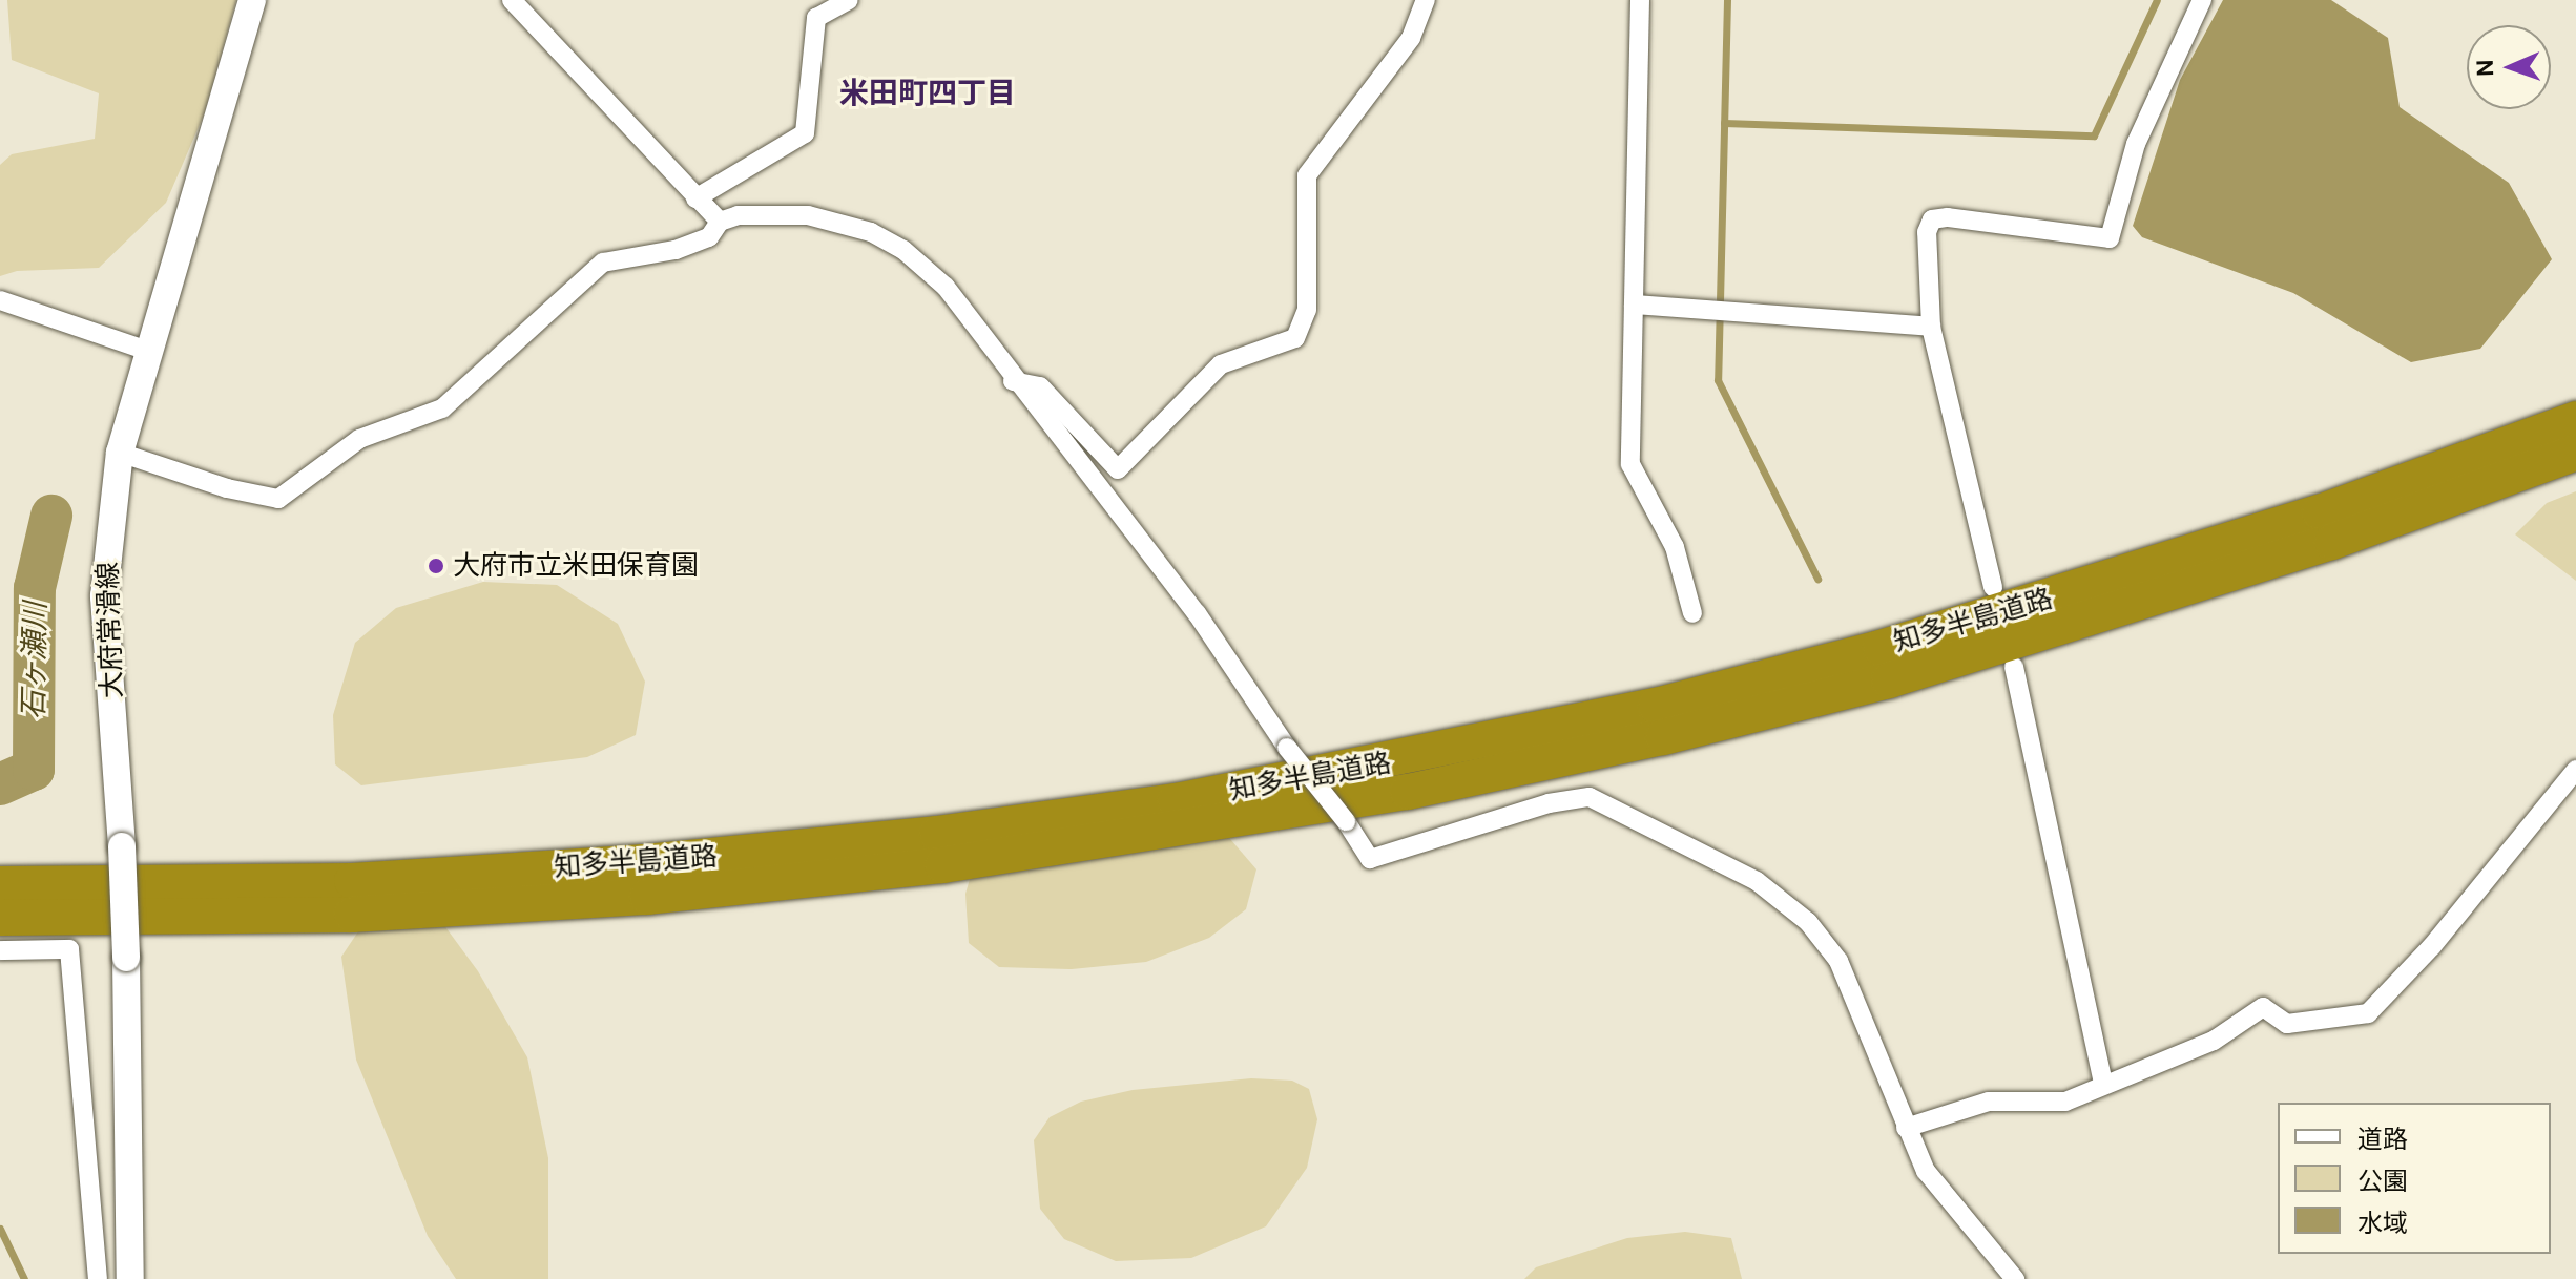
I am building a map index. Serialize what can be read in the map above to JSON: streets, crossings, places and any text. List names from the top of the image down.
{
  "streets": {
    "highway": ["知多半島道路"],
    "main road": ["大府常滑線"]
  },
  "districts": ["米田町四丁目"],
  "water": ["石ヶ瀬川"],
  "places": ["大府市立米田保育園"],
  "legend": ["道路", "公園", "水域"],
  "north": "left"
}
